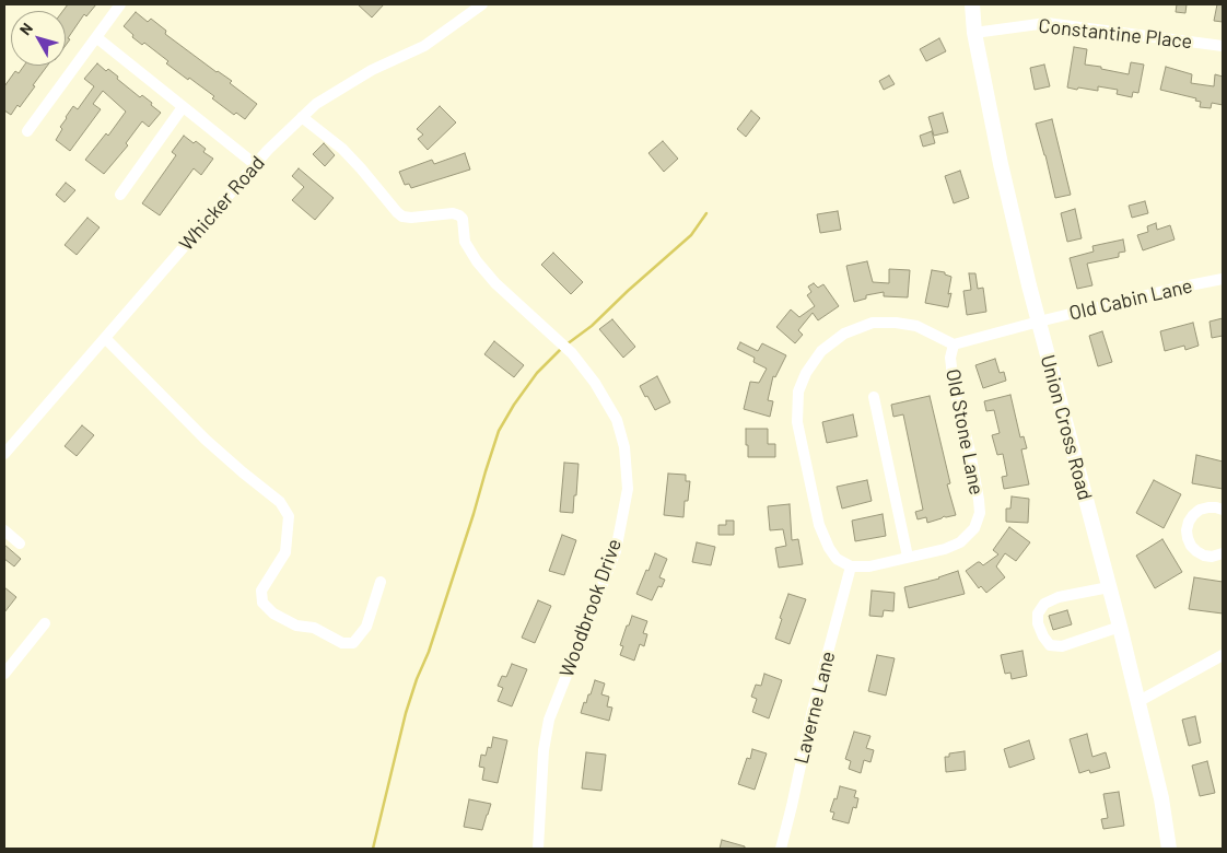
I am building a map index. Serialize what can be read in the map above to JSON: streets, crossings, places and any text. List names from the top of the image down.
{
  "streets": {
    "main road": ["Union Cross Road"],
    "street": [
      "Constantine Place",
      "Whicker Road",
      "Old Cabin Lane",
      "Old Stone Lane",
      "Woodbrook Drive",
      "Laverne Lane"
    ]
  },
  "crossings": [
    ["Constantine Place", "Union Cross Road"],
    ["Whicker Road", "Woodbrook Drive"],
    ["Old Cabin Lane", "Union Cross Road"],
    ["Old Cabin Lane", "Old Stone Lane"],
    ["Union Cross Road", "Old Stone Lane"],
    ["Old Stone Lane", "Laverne Lane"]
  ],
  "north": "top left"
}
